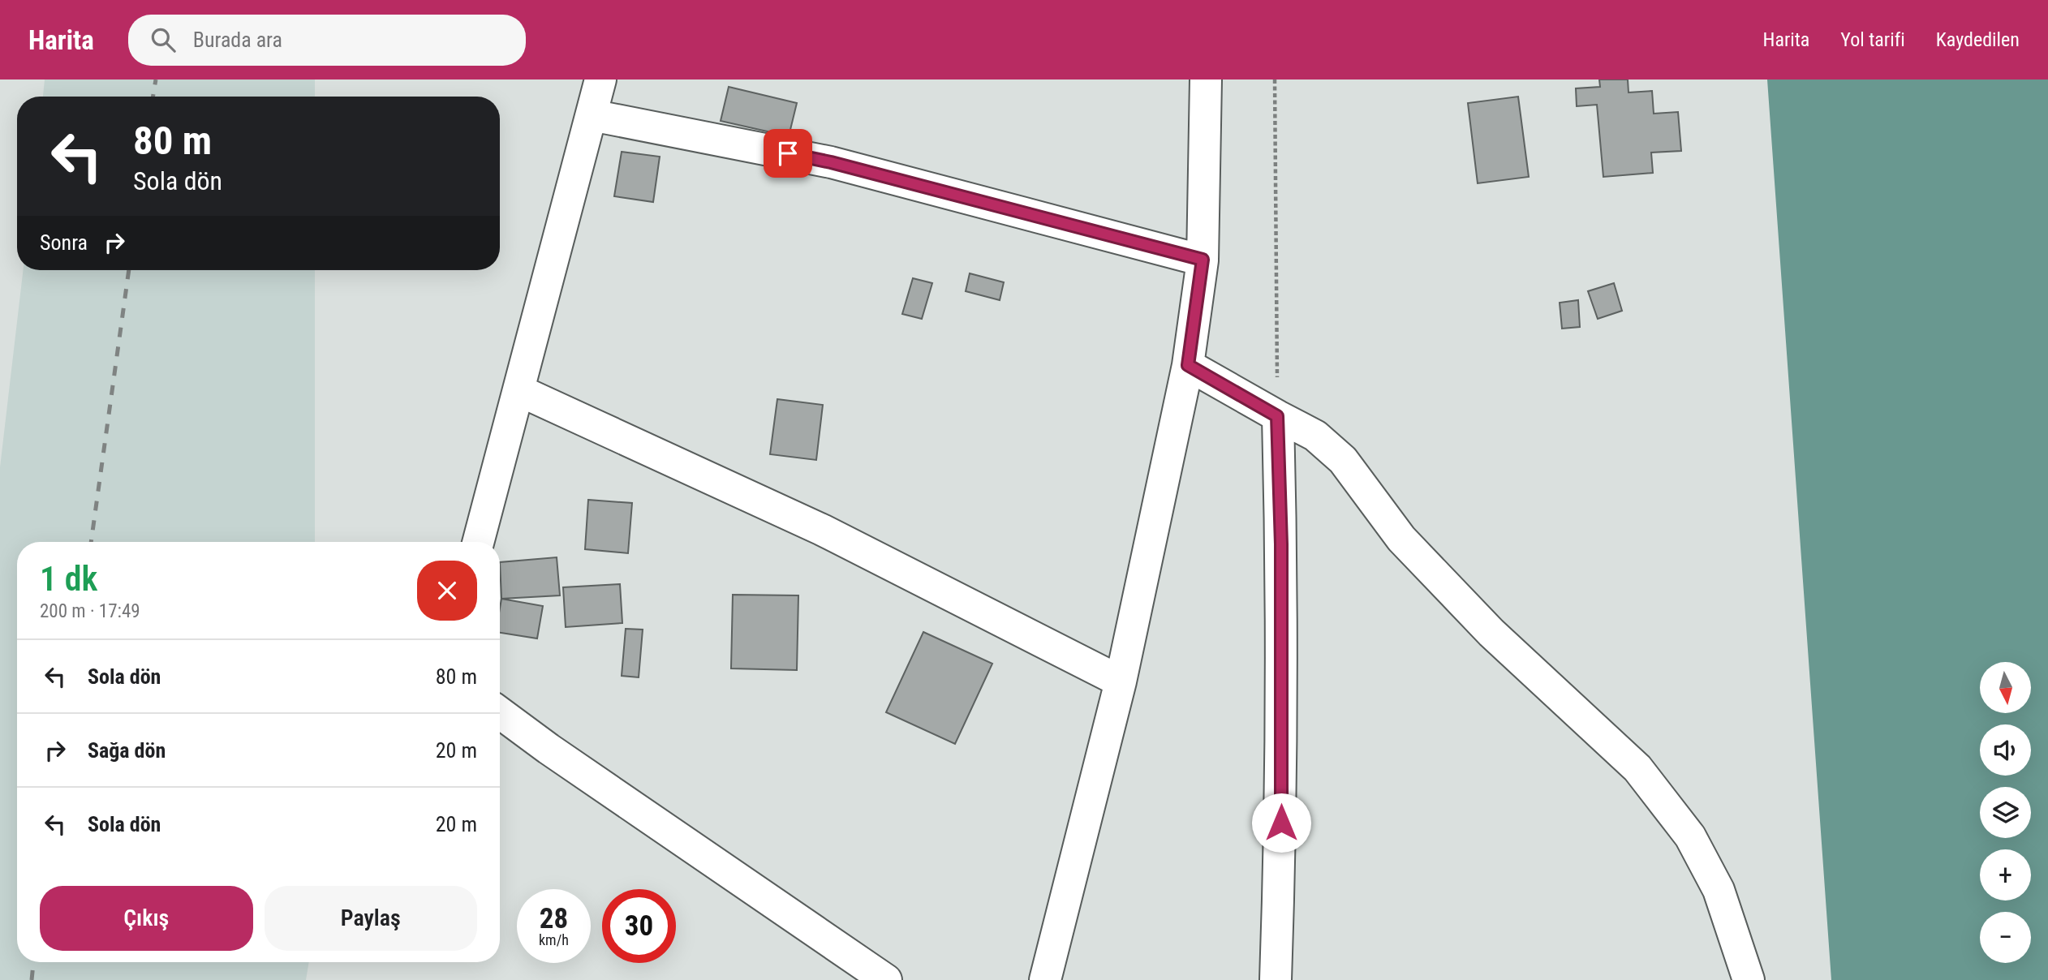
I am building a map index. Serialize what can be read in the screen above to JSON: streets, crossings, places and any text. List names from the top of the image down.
{
  "north": "bottom",
  "page": {
    "header": "Harita",
    "search": "Burada ara",
    "nav": ["Harita", "Yol tarifi", "Kaydedilen"],
    "turn": ["80 m", "Sola dön"],
    "then": "Sonra",
    "heading": ["1 dk", "200 m · 17:49"],
    "list": [
      {
        "name": "Sola dön",
        "value": "80 m"
      },
      {
        "name": "Sağa dön",
        "value": "20 m"
      },
      {
        "name": "Sola dön",
        "value": "20 m"
      }
    ],
    "map_buttons": ["+", "−"],
    "buttons": ["Çıkış", "Paylaş"],
    "speed": "28 km/h",
    "limit": "30"
  }
}
